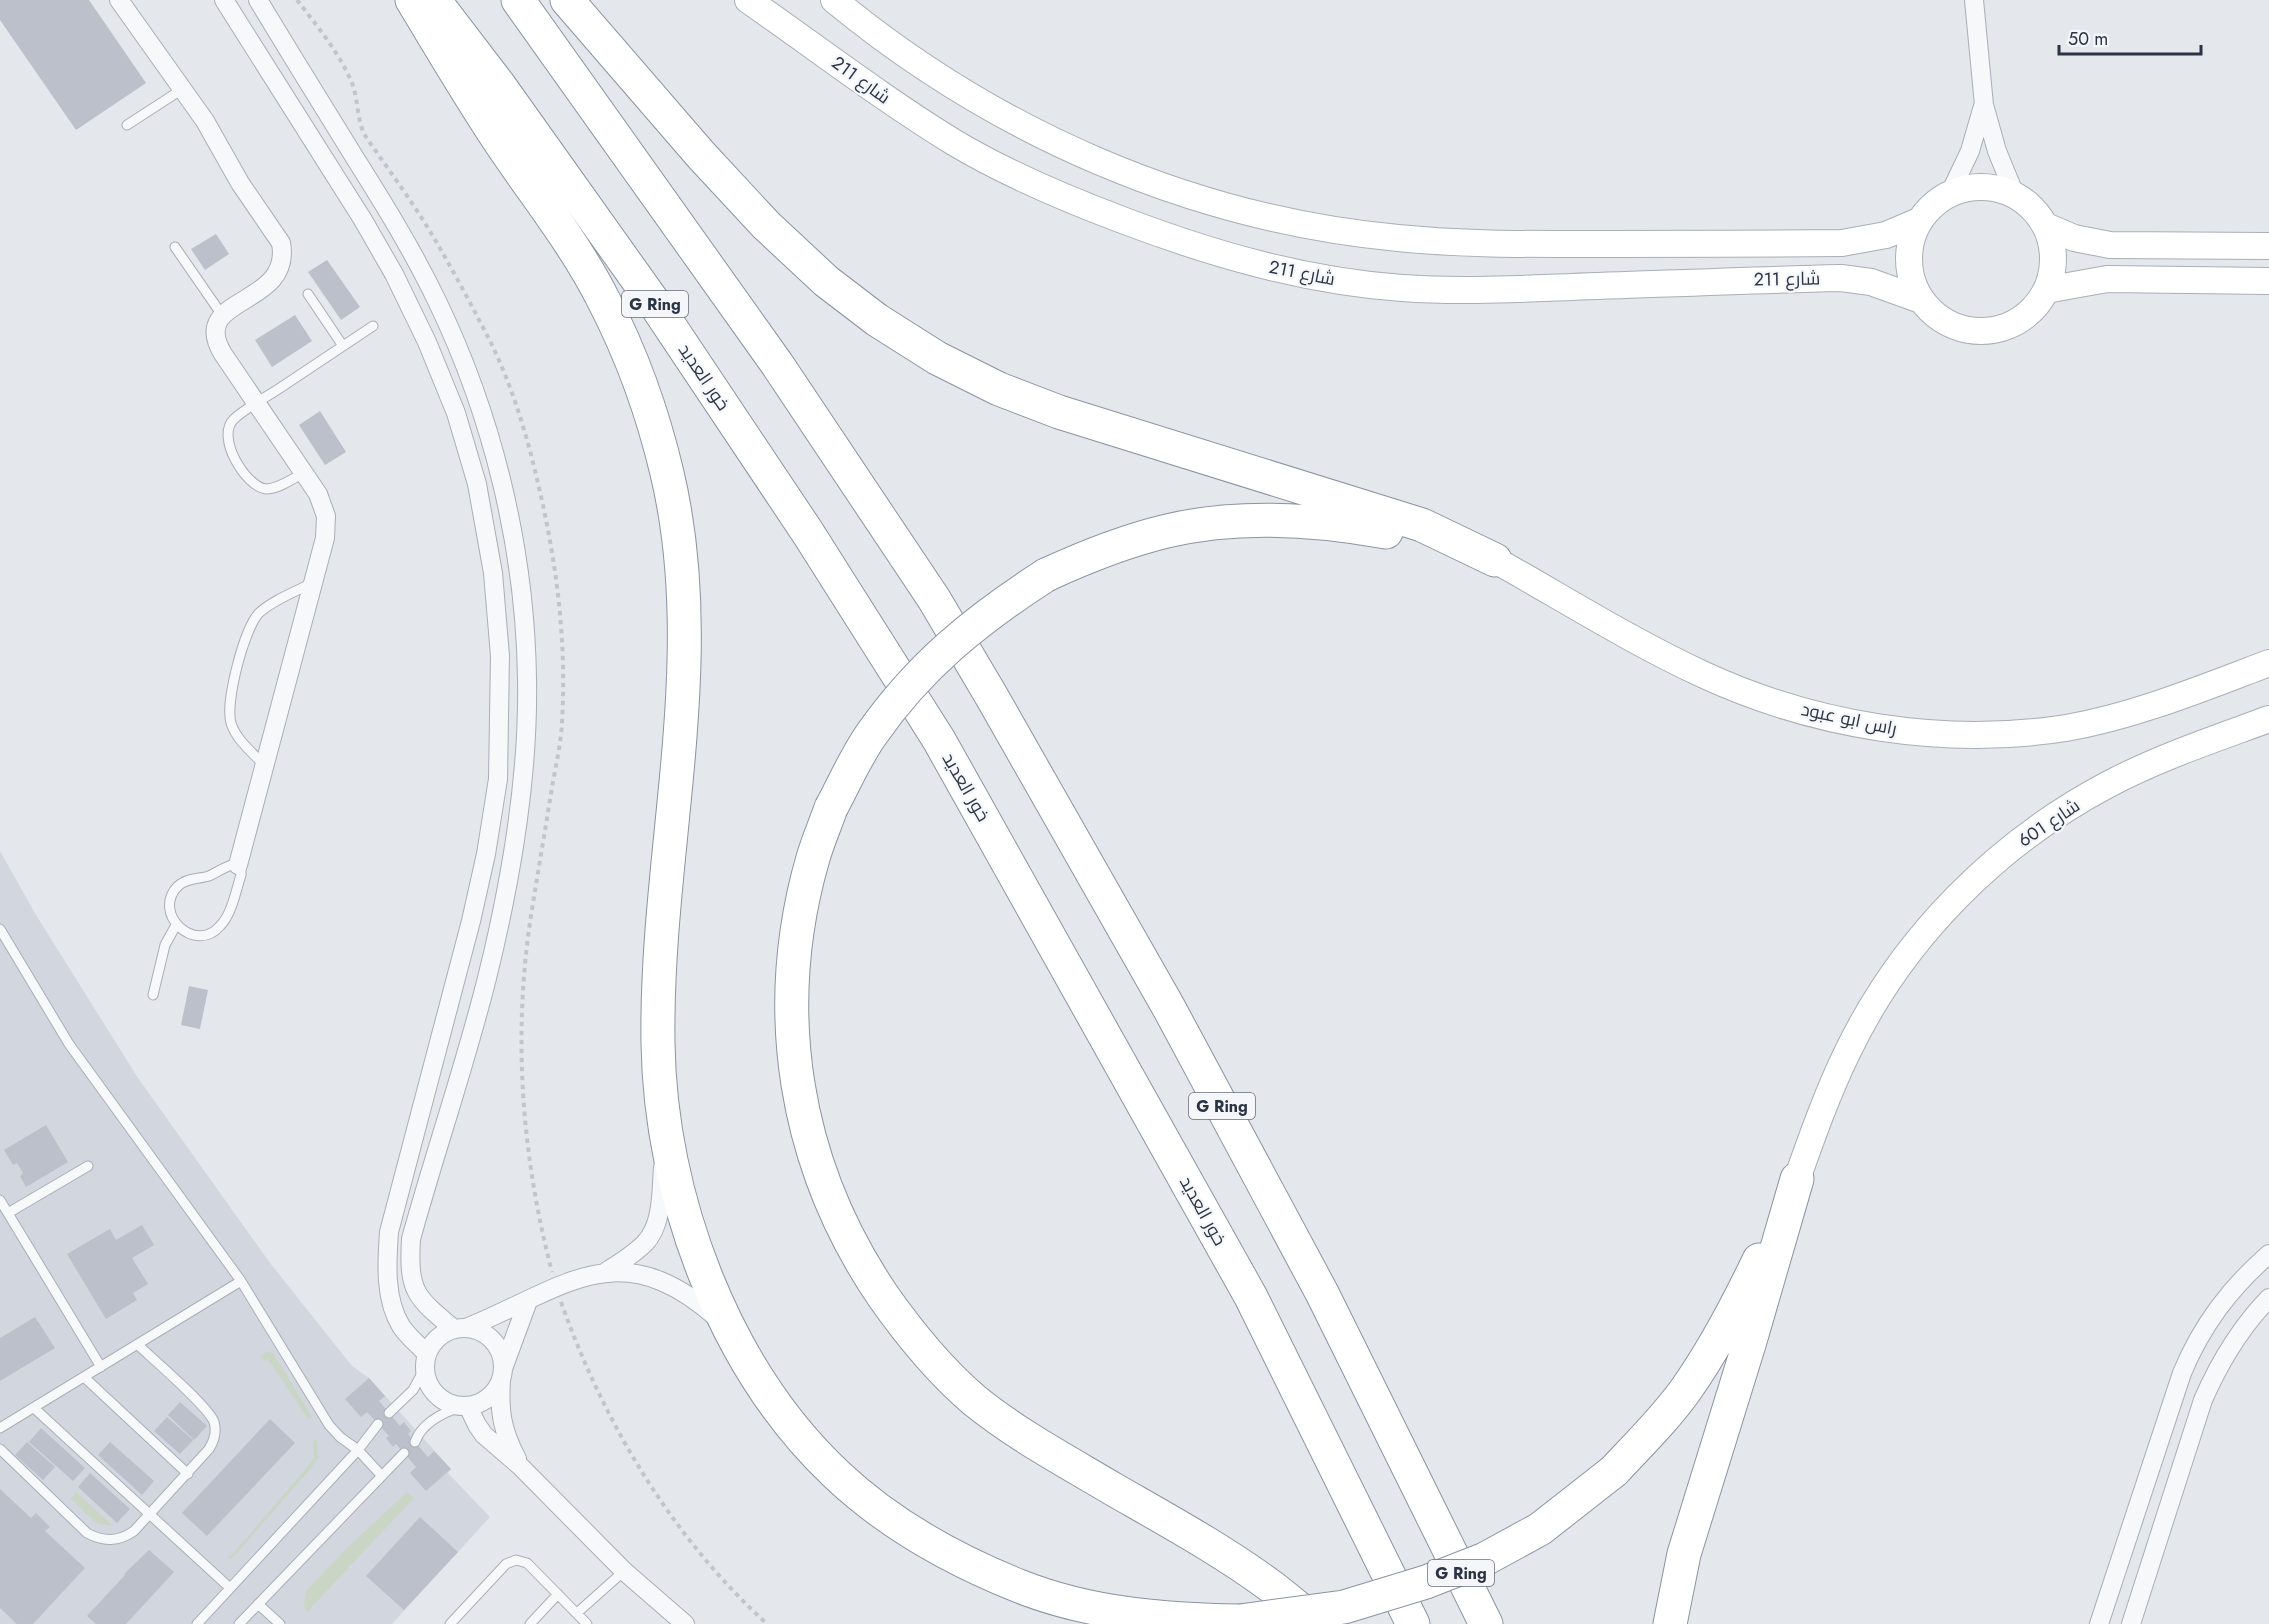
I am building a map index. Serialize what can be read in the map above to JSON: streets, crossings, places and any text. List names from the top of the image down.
{
  "streets": {
    "highway": ["G Ring", "خور العديد"],
    "main road": ["شارع 211", "راس ابو عبود", "شارع 601"]
  },
  "scale_bar": "50 m"
}
